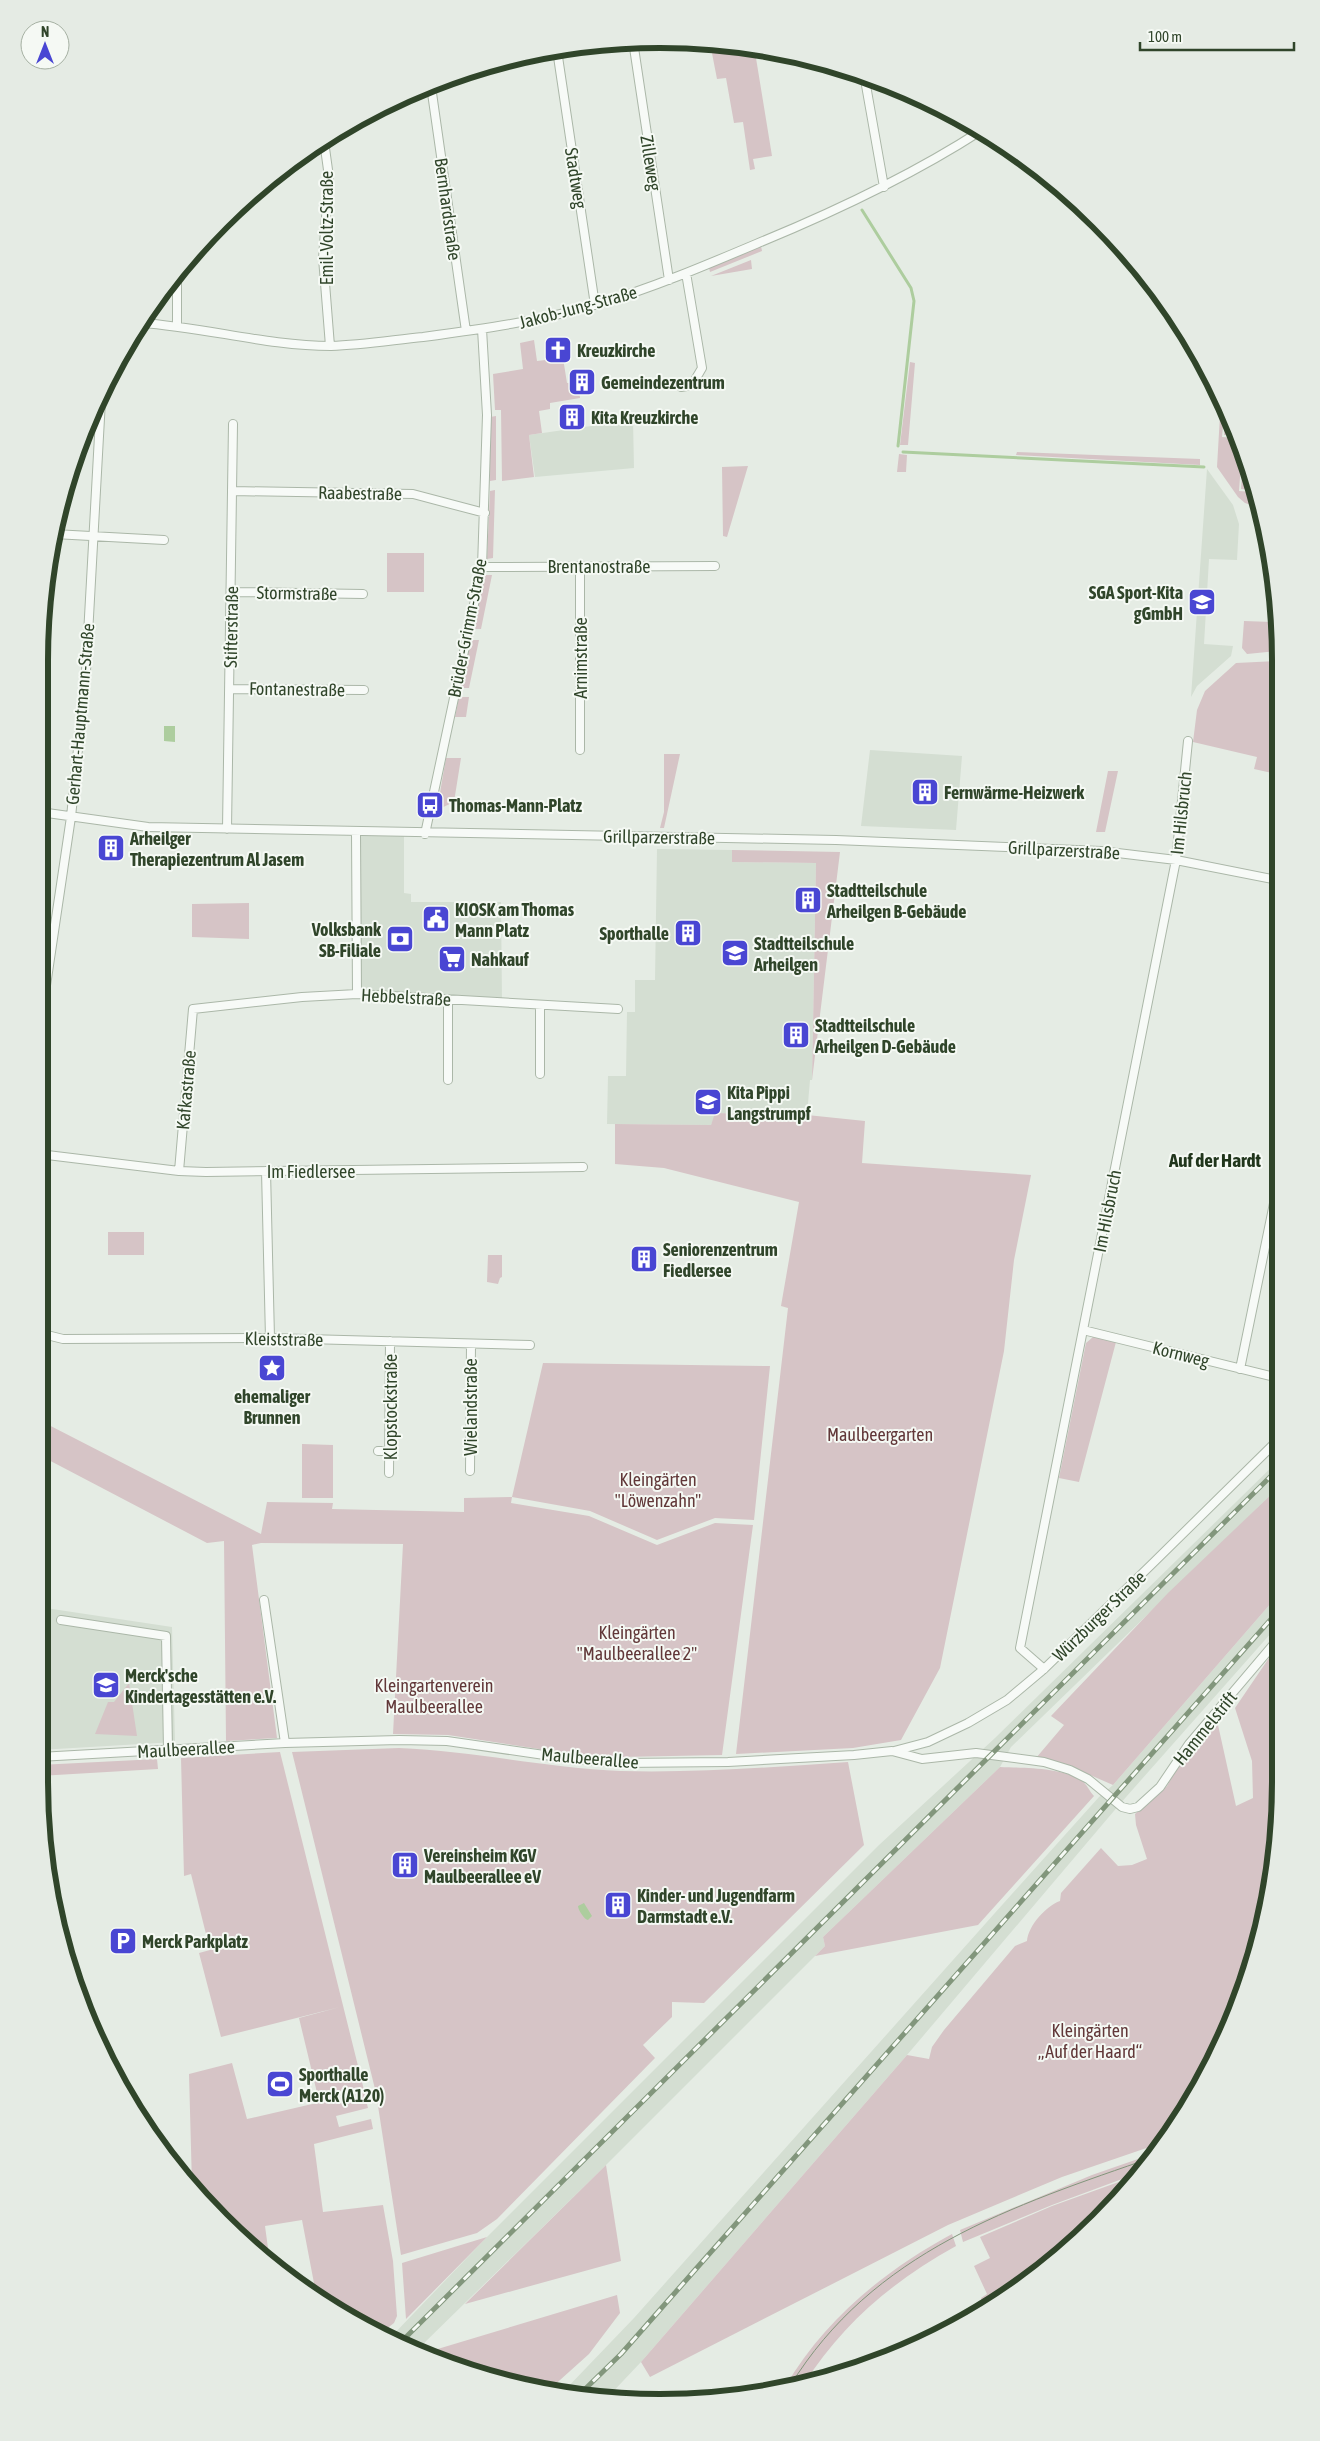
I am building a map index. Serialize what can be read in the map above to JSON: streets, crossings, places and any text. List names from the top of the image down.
{
  "streets": {
    "street": [
      "Zilleweg",
      "Stadtweg",
      "Bernhardstraße",
      "Emil-Voltz-Straße",
      "Jakob-Jung-Straße",
      "Raabestraße",
      "Brentanostraße",
      "Stormstraße",
      "Stifterstraße",
      "Brüder-Grimm-Straße",
      "Arnimstraße",
      "Fontanestraße",
      "Gerhart-Hauptmann-Straße",
      "Im Hilsbruch",
      "Grillparzerstraße",
      "Hebbelstraße",
      "Kafkastraße",
      "Im Fiedlersee",
      "Kleiststraße",
      "Kornweg",
      "Klopstockstraße",
      "Wielandstraße",
      "Würzburger Straße",
      "Hammelstrift",
      "Maulbeerallee"
    ]
  },
  "crossings": [
    ["Zilleweg", "Jakob-Jung-Straße"],
    ["Stadtweg", "Jakob-Jung-Straße"],
    ["Bernhardstraße", "Jakob-Jung-Straße"],
    ["Emil-Voltz-Straße", "Jakob-Jung-Straße"],
    ["Jakob-Jung-Straße", "Brüder-Grimm-Straße"],
    ["Raabestraße", "Stifterstraße"],
    ["Raabestraße", "Brüder-Grimm-Straße"],
    ["Brentanostraße", "Brüder-Grimm-Straße"],
    ["Brentanostraße", "Arnimstraße"],
    ["Stormstraße", "Stifterstraße"],
    ["Stifterstraße", "Fontanestraße"],
    ["Stifterstraße", "Grillparzerstraße"],
    ["Brüder-Grimm-Straße", "Grillparzerstraße"],
    ["Gerhart-Hauptmann-Straße", "Grillparzerstraße"],
    ["Im Hilsbruch", "Grillparzerstraße"],
    ["Im Hilsbruch", "Kornweg"],
    ["Im Hilsbruch", "Würzburger Straße"],
    ["Hebbelstraße", "Kafkastraße"],
    ["Kafkastraße", "Im Fiedlersee"],
    ["Kleiststraße", "Klopstockstraße"],
    ["Kleiststraße", "Wielandstraße"],
    ["Würzburger Straße", "Maulbeerallee"],
    ["Hammelstrift", "Maulbeerallee"]
  ],
  "districts": ["Auf der Hardt"],
  "parks": [
    "Maulbeergarten",
    "Kleingärten \"Löwenzahn\"",
    "Kleingärten \"Maulbeerallee 2\"",
    "Kleingartenverein Maulbeerallee",
    "Kleingärten „Auf der Haard“"
  ],
  "places": {
    "church": ["Kreuzkirche"],
    "building": [
      "Gemeindezentrum",
      "Kita Kreuzkirche",
      "Fernwärme-Heizwerk",
      "Arheilger Therapiezentrum Al Jasem",
      "Stadtteilschule Arheilgen B-Gebäude",
      "Sporthalle",
      "Stadtteilschule Arheilgen D-Gebäude",
      "Seniorenzentrum Fiedlersee",
      "Vereinsheim KGV Maulbeerallee eV",
      "Kinder- und Jugendfarm Darmstadt e.V."
    ],
    "school or university": [
      "SGA Sport-Kita gGmbH",
      "Stadtteilschule Arheilgen",
      "Kita Pippi Langstrumpf",
      "Merck'sche Kindertagesstätten e.V."
    ],
    "bus stop": ["Thomas-Mann-Platz"],
    "public building": ["KIOSK am Thomas Mann Platz"],
    "bank": ["Volksbank SB-Filiale"],
    "supermarket": ["Nahkauf"],
    "place": ["ehemaliger Brunnen"],
    "parking": ["Merck Parkplatz"],
    "sports": ["Sporthalle Merck (A120)"]
  },
  "scale_bar": "100 m",
  "north": "top"
}
